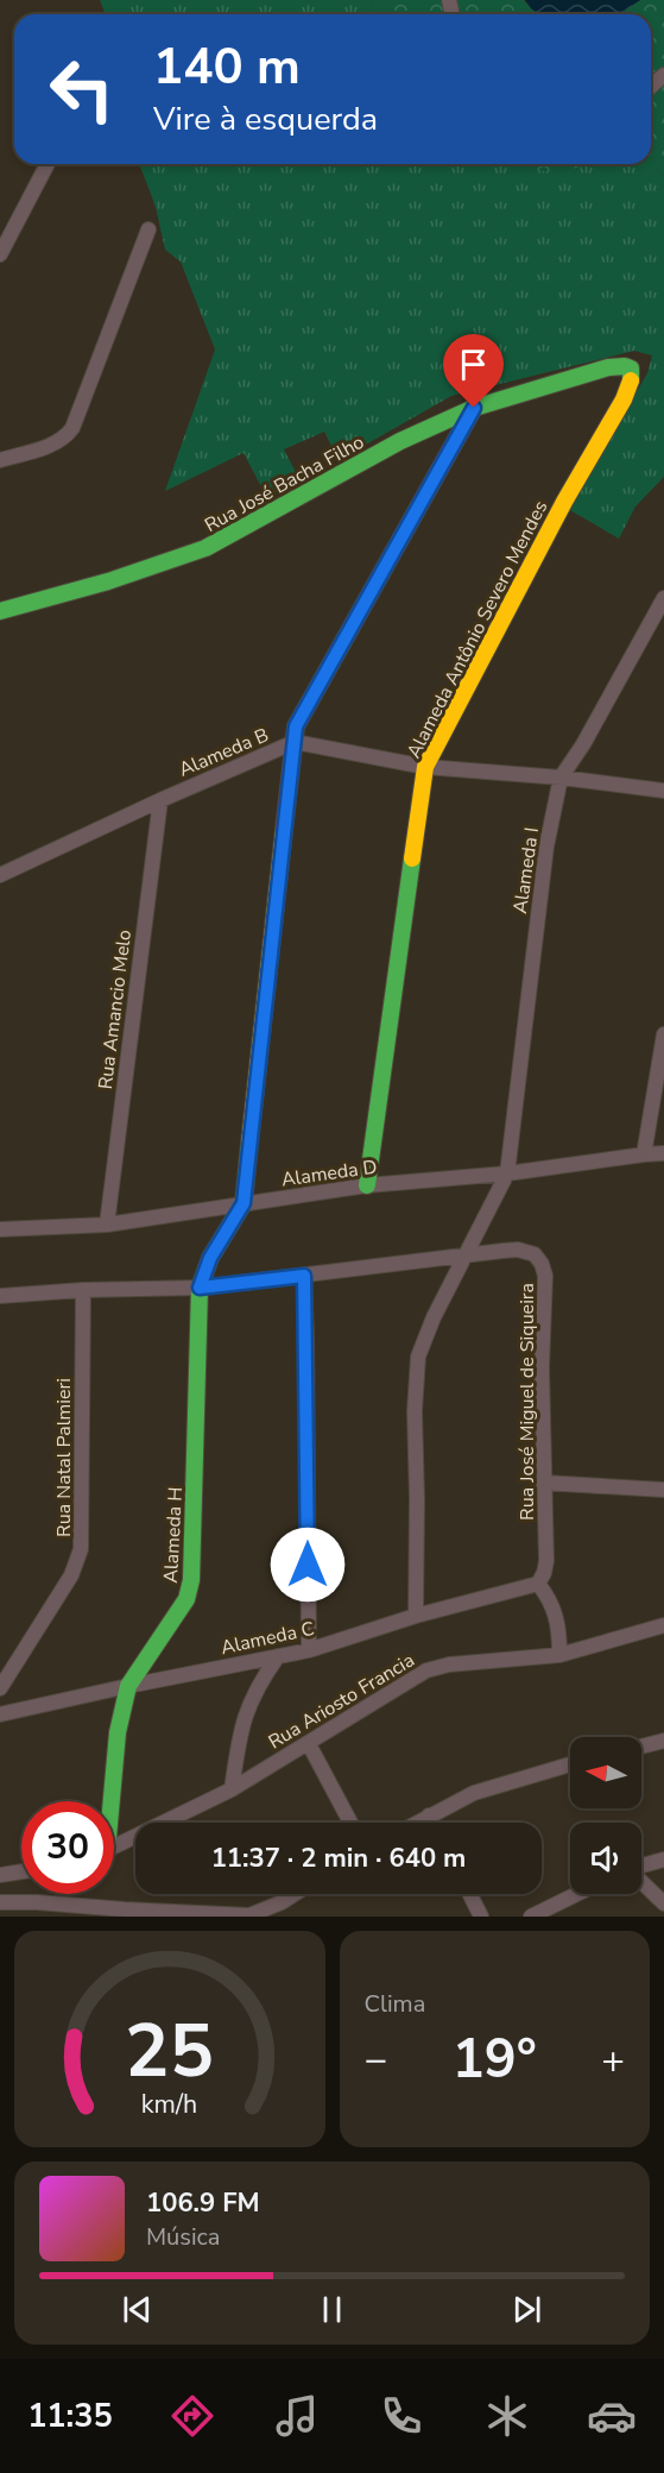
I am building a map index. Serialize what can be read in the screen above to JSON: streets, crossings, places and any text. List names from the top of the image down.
{
  "streets": {
    "street": [
      "Rua José Bacha Filho",
      "Alameda Antônio Severo Mendes",
      "Alameda B",
      "Alameda I",
      "Rua Amancio Melo",
      "Alameda D",
      "Rua José Miguel de Siqueira",
      "Rua Natal Palmieri",
      "Alameda H",
      "Alameda C",
      "Rua Ariosto Francia"
    ]
  },
  "crossings": [
    ["Rua José Bacha Filho", "Alameda Antônio Severo Mendes"],
    ["Alameda Antônio Severo Mendes", "Alameda B"],
    ["Alameda Antônio Severo Mendes", "Alameda D"],
    ["Alameda B", "Alameda I"],
    ["Alameda B", "Rua Amancio Melo"],
    ["Alameda I", "Alameda D"],
    ["Alameda I", "Rua José Miguel de Siqueira"],
    ["Alameda I", "Alameda C"],
    ["Rua Amancio Melo", "Alameda D"],
    ["Alameda D", "Alameda H"],
    ["Rua José Miguel de Siqueira", "Alameda C"],
    ["Alameda H", "Alameda C"]
  ],
  "north": "left",
  "page": {
    "turn": ["140 m", "Vire à esquerda"],
    "limit": "30",
    "trip": "11:37 · 2 min · 640 m",
    "tile": "Clima",
    "heat": ["−", "19°", "+"],
    "song": ["106.9 FM", "Música"],
    "tabs": "11:35",
    "gauge": ["25", "km/h"]
  }
}
